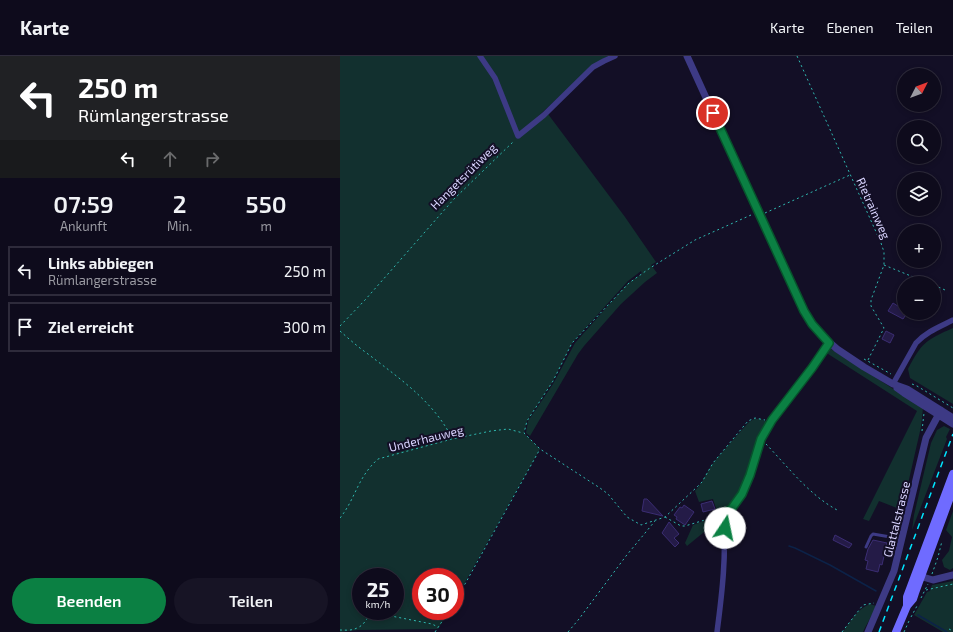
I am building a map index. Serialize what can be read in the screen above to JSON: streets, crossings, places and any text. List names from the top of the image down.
{
  "streets": {
    "street": ["Glattalstrasse"],
    "path": ["Hangetsrütiweg", "Rietrainweg", "Underhauweg"]
  },
  "north": "top right",
  "page": {
    "header": "Karte",
    "nav": ["Karte", "Ebenen", "Teilen"],
    "turn": ["250 m", "Rümlangerstrasse"],
    "map_buttons": ["+", "−"],
    "eta": [
      "07:59",
      "Ankunft",
      "2",
      "Min.",
      "550",
      "m"
    ],
    "list": [
      {
        "name": "Links abbiegen",
        "note": "Rümlangerstrasse",
        "value": "250 m"
      },
      {
        "name": "Ziel erreicht",
        "value": "300 m"
      }
    ],
    "speed": "25 km/h",
    "limit": "30",
    "buttons": ["Beenden", "Teilen"]
  }
}
